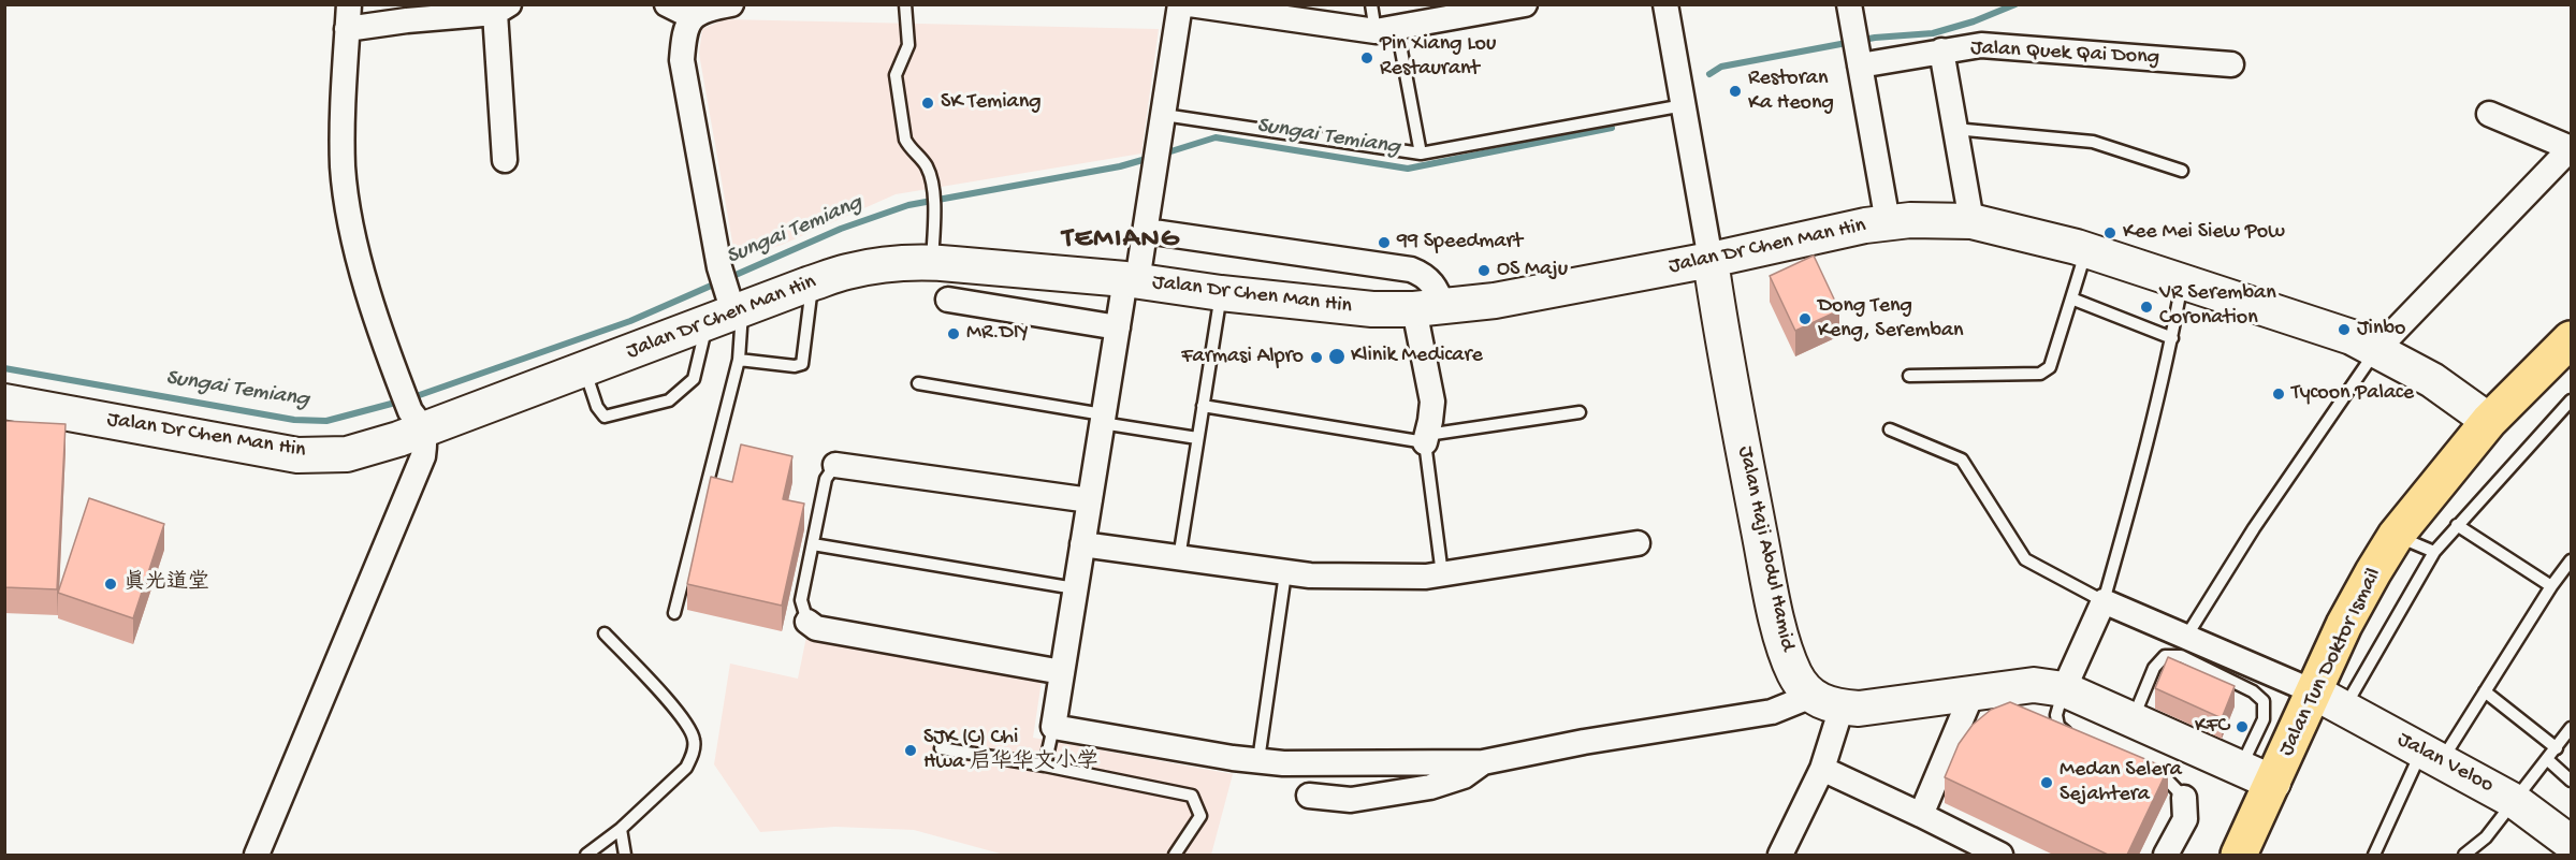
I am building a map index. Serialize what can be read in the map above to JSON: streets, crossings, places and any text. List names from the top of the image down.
{
  "streets": {
    "highway": ["Jalan Tun Doktor Ismail"],
    "street": [
      "Jalan Quek Qai Dong",
      "Jalan Dr Chen Man Hin",
      "Jalan Haji Abdul Hamid",
      "Jalan Veloo"
    ]
  },
  "crossings": [
    ["Jalan Dr Chen Man Hin", "Jalan Haji Abdul Hamid"],
    ["Jalan Dr Chen Man Hin", "Jalan Tun Doktor Ismail"],
    ["Jalan Tun Doktor Ismail", "Jalan Veloo"]
  ],
  "districts": ["TEMIANG"],
  "water": ["Sungai Temiang"],
  "places": [
    "Pin Xiang Lou Restaurant",
    "Restoran Ka Heong",
    "SK Temiang",
    "Kee Mei Siew Pow",
    "99 Speedmart",
    "OS Maju",
    "VR Seremban Coronation",
    "Dong Teng Keng, Seremban",
    "Jinbo",
    "MR.DIY",
    "Klinik Medicare",
    "Farmasi Alpro",
    "Tycoon Palace",
    "真光道堂",
    "KFC",
    "SJK (C) Chi Hwa 启华华文小学",
    "Medan Selera Sejahtera"
  ]
}
